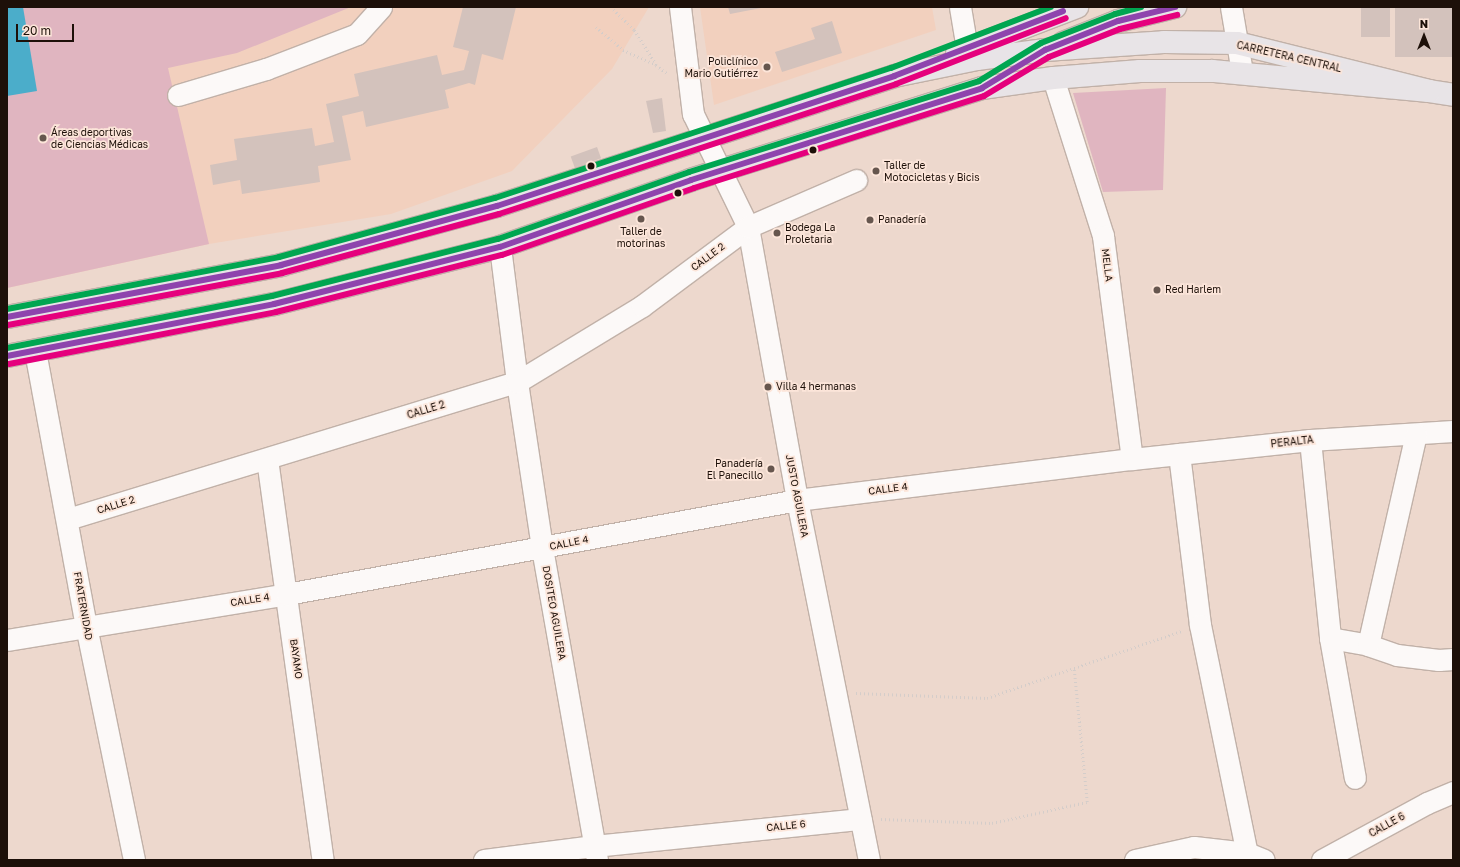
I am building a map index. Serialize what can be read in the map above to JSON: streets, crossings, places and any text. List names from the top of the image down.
{
  "streets": {
    "main road": ["CARRETERA CENTRAL"],
    "street": [
      "CALLE 2",
      "MELLA",
      "PERALTA",
      "CALLE 4",
      "JUSTO AGUILERA",
      "FRATERNIDAD",
      "DOSITEO AGUILERA",
      "BAYAMO",
      "CALLE 6"
    ]
  },
  "crossings": [
    ["CARRETERA CENTRAL", "MELLA"],
    ["CARRETERA CENTRAL", "JUSTO AGUILERA"],
    ["CARRETERA CENTRAL", "FRATERNIDAD"],
    ["CARRETERA CENTRAL", "DOSITEO AGUILERA"],
    ["CALLE 2", "JUSTO AGUILERA"],
    ["CALLE 2", "FRATERNIDAD"],
    ["CALLE 2", "DOSITEO AGUILERA"],
    ["CALLE 2", "BAYAMO"],
    ["MELLA", "PERALTA"],
    ["MELLA", "CALLE 4"],
    ["PERALTA", "CALLE 4"],
    ["CALLE 4", "JUSTO AGUILERA"],
    ["CALLE 4", "FRATERNIDAD"],
    ["CALLE 4", "DOSITEO AGUILERA"],
    ["CALLE 4", "BAYAMO"],
    ["JUSTO AGUILERA", "CALLE 6"],
    ["DOSITEO AGUILERA", "CALLE 6"]
  ],
  "places": [
    "Policlínico Mario Gutiérrez",
    "Áreas deportivas de Ciencias Médicas",
    "Taller de Motocicletas y Bicis",
    "Taller de motorinas",
    "Panadería",
    "Bodega La Proletaria",
    "Red Harlem",
    "Villa 4 hermanas",
    "Panadería El Panecillo"
  ],
  "scale_bar": "20 m",
  "north": "top"
}
